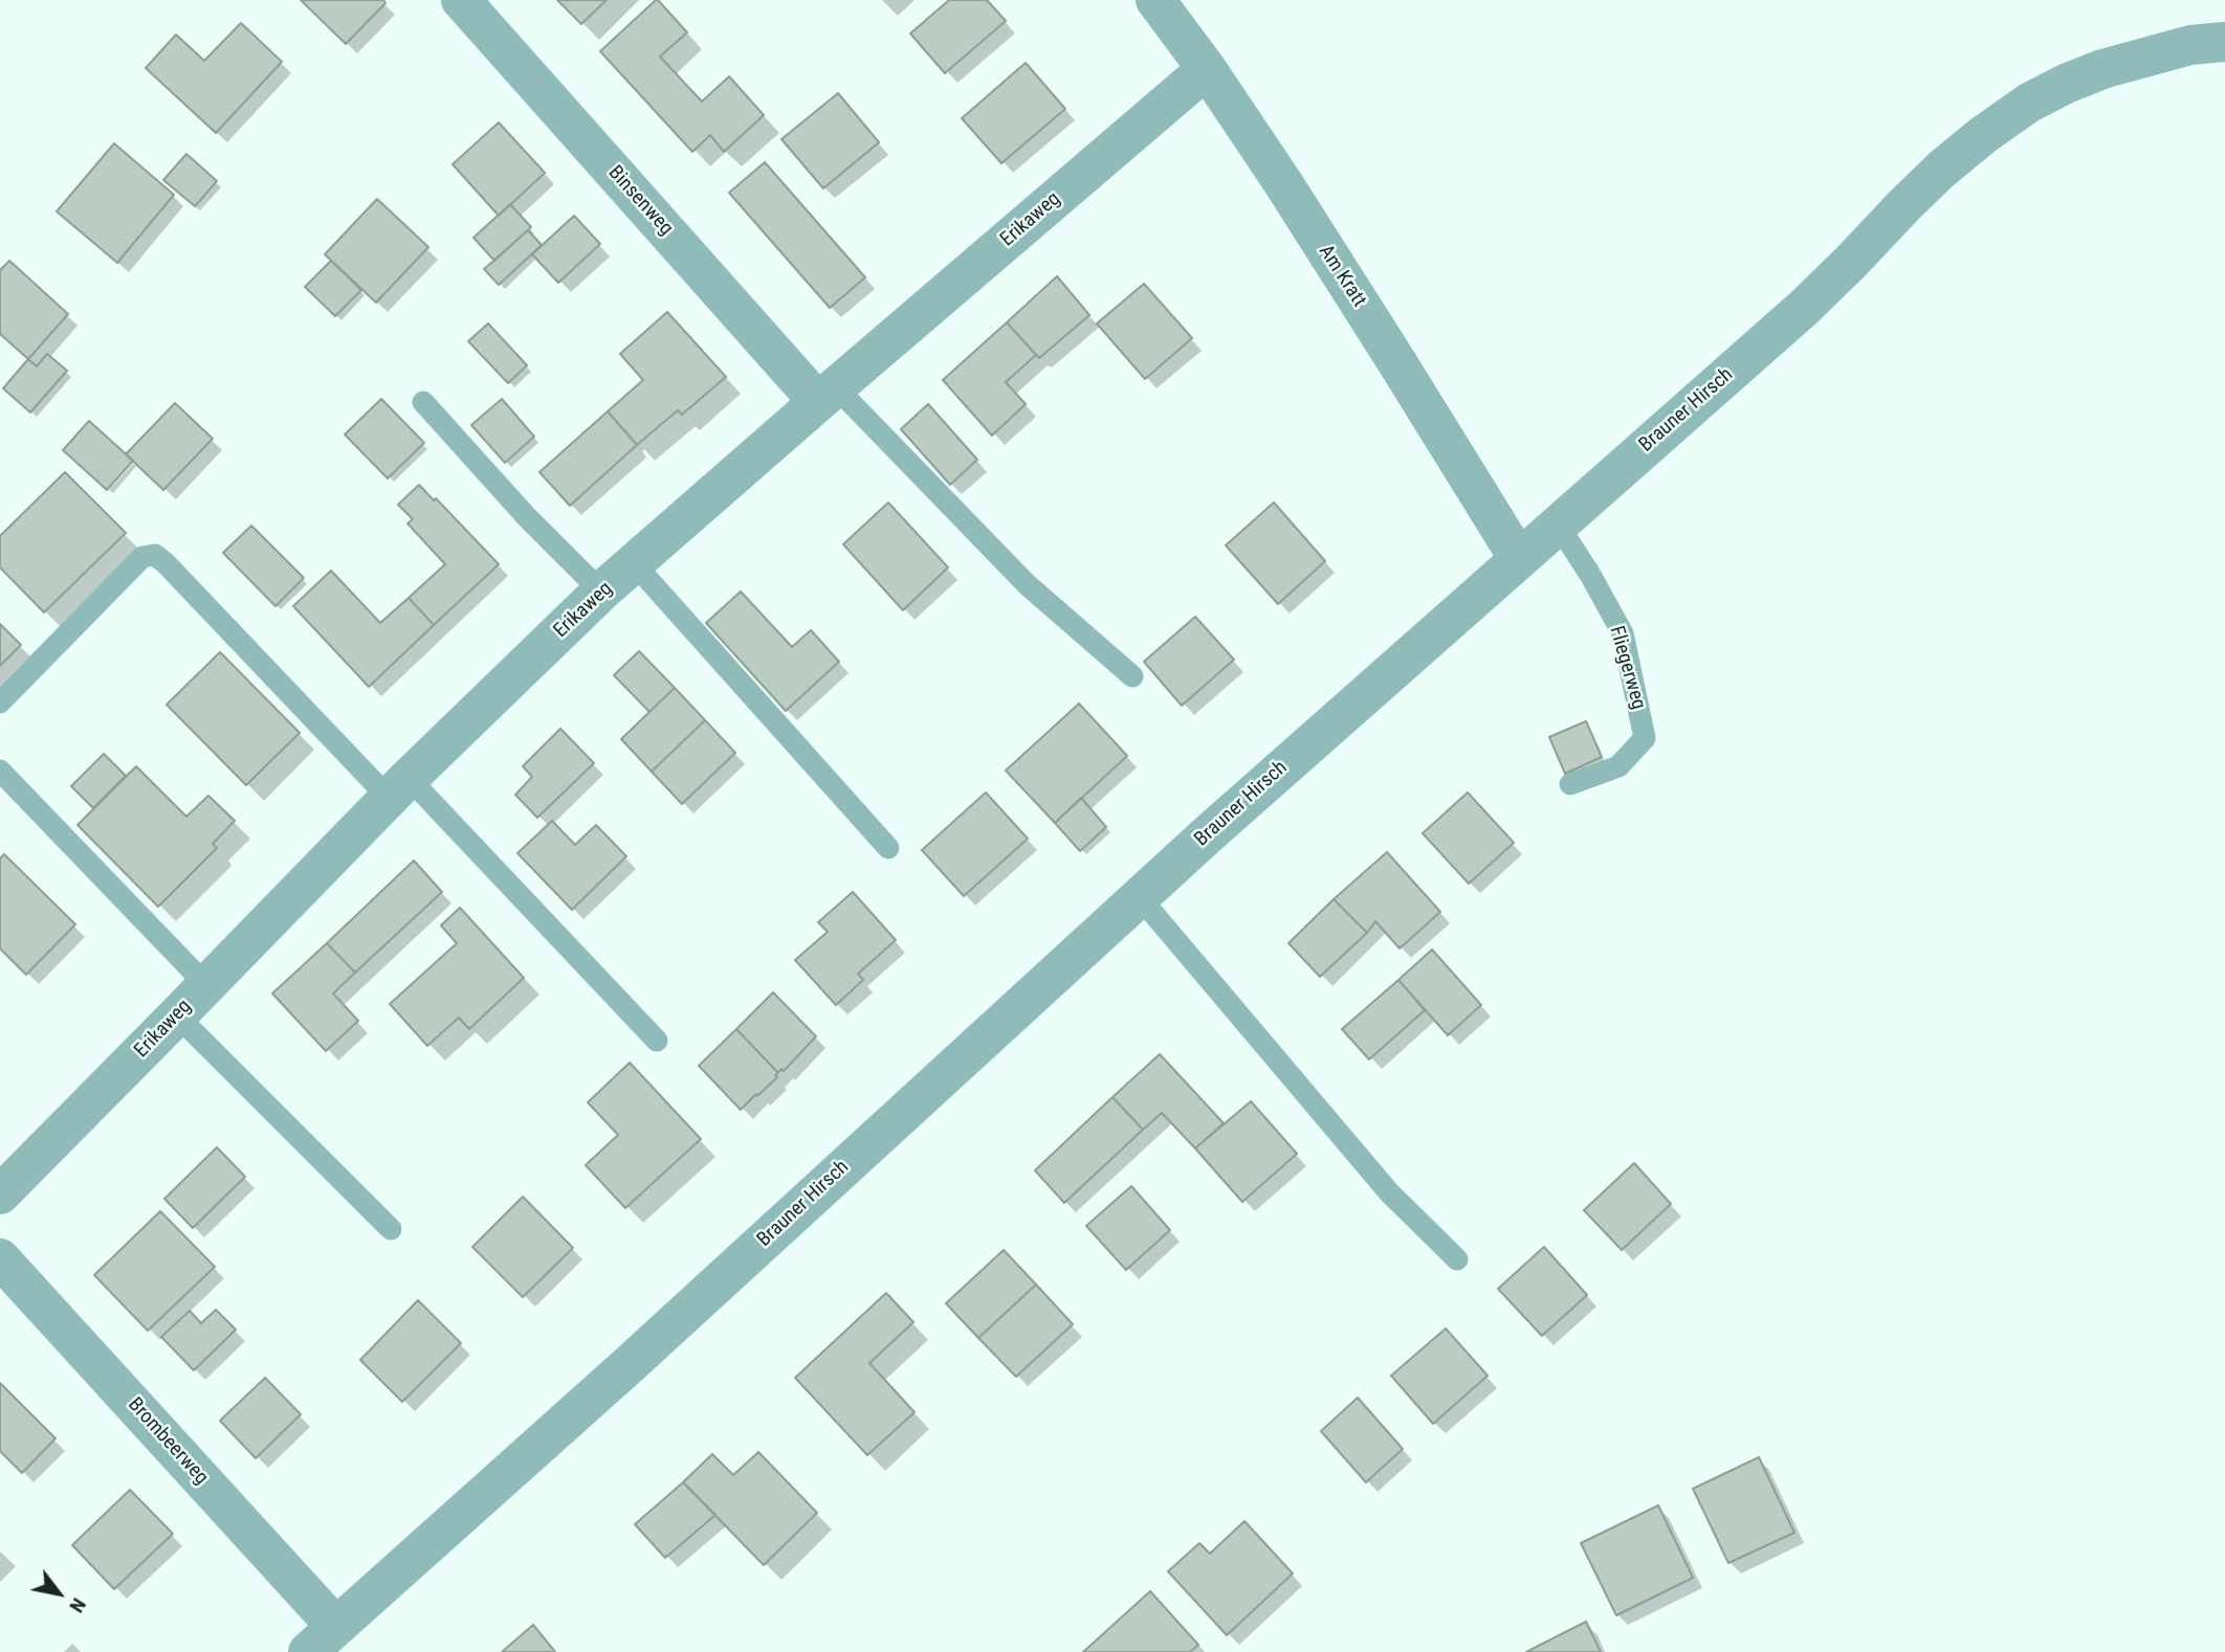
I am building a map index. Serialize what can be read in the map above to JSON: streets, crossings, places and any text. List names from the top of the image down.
{
  "streets": {
    "street": [
      "Binsenweg",
      "Erikaweg",
      "Am Kratt",
      "Brauner Hirsch",
      "Brombeerweg"
    ],
    "lane": ["Fliegerweg"]
  },
  "crossings": [
    ["Binsenweg", "Erikaweg"],
    ["Erikaweg", "Am Kratt"],
    ["Am Kratt", "Brauner Hirsch"],
    ["Brauner Hirsch", "Fliegerweg"],
    ["Brauner Hirsch", "Brombeerweg"]
  ],
  "north": "bottom right"
}
